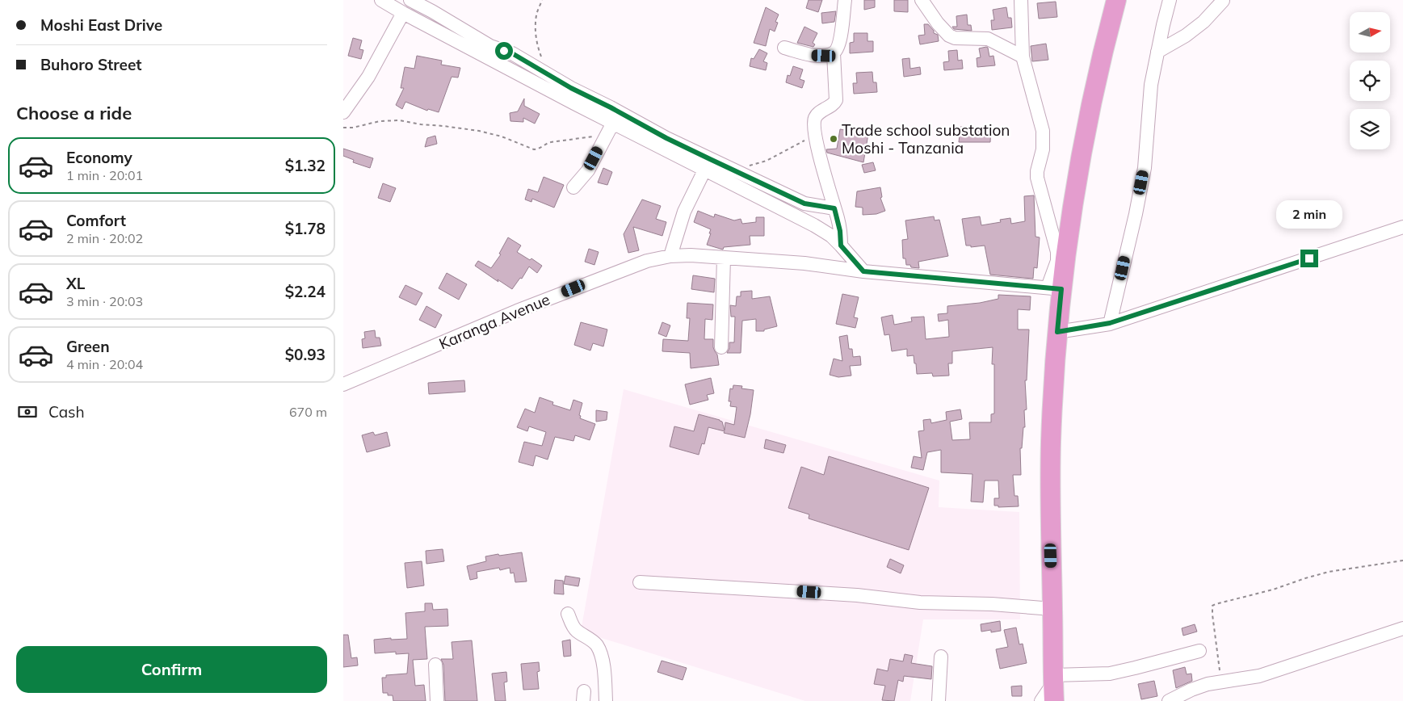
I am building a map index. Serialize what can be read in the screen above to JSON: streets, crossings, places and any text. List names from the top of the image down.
{
  "streets": {
    "street": ["Karanga Avenue"]
  },
  "places": ["Trade school substation Moshi - Tanzania"],
  "north": "right",
  "page": {
    "banner": ["Moshi East Drive", "Buhoro Street"],
    "heading": "Choose a ride",
    "list": [
      {
        "name": "Economy",
        "note": "1 min · 20:01",
        "value": "$1.32"
      },
      {
        "name": "Comfort",
        "note": "2 min · 20:02",
        "value": "$1.78"
      },
      {
        "name": "XL",
        "note": "3 min · 20:03",
        "value": "$2.24"
      },
      {
        "name": "Green",
        "note": "4 min · 20:04",
        "value": "$0.93"
      }
    ],
    "bubble": "2 min",
    "pay": ["Cash", "670 m"],
    "buttons": "Confirm"
  }
}
